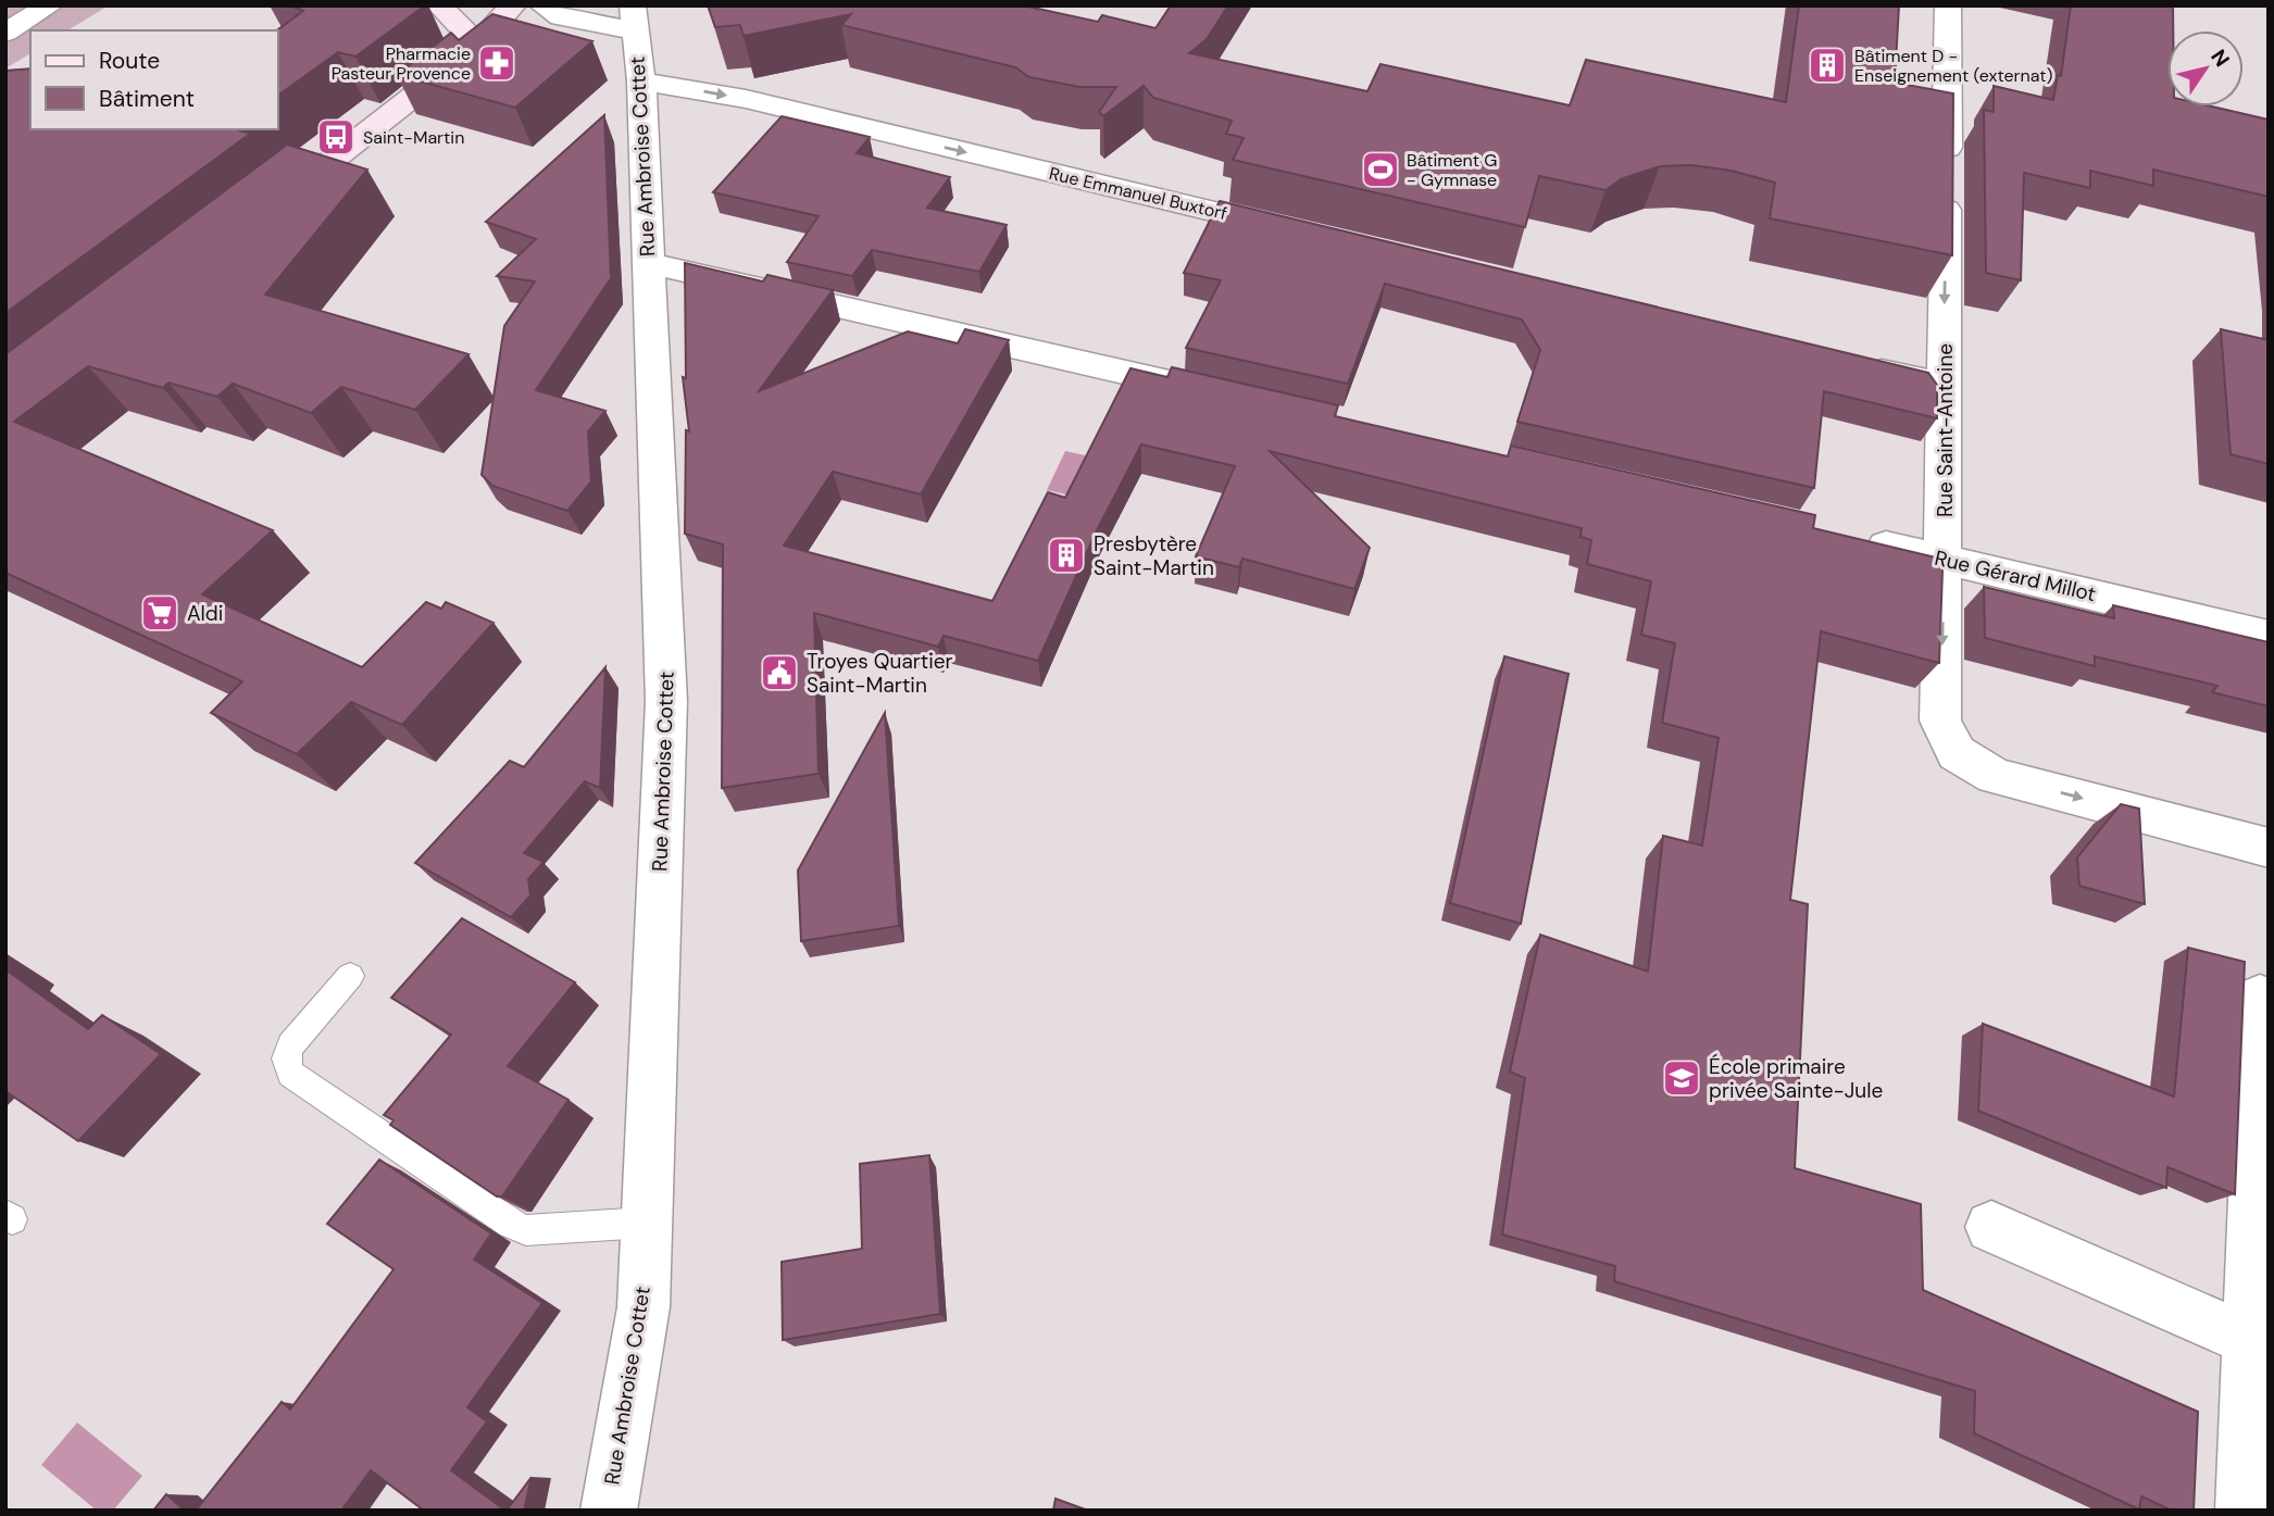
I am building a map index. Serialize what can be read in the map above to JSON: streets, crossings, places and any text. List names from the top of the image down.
{
  "streets": {
    "street": [
      "Rue Ambroise Cottet",
      "Rue Emmanuel Buxtorf",
      "Rue Saint-Antoine",
      "Rue Gérard Millot"
    ]
  },
  "crossings": [
    ["Rue Ambroise Cottet", "Rue Emmanuel Buxtorf"],
    ["Rue Saint-Antoine", "Rue Gérard Millot"]
  ],
  "one_way": ["Rue Saint-Antoine"],
  "places": {
    "pharmacy": ["Pharmacie Pasteur Provence"],
    "building": ["Bâtiment D - Enseignement (externat)", "Presbytère Saint-Martin"],
    "bus stop": ["Saint-Martin"],
    "sports": ["Bâtiment G - Gymnase"],
    "supermarket": ["Aldi"],
    "public building": ["Troyes Quartier Saint-Martin"],
    "school or university": ["École primaire privée Sainte-Jule"]
  },
  "legend": ["Route", "Bâtiment"],
  "north": "top right"
}
